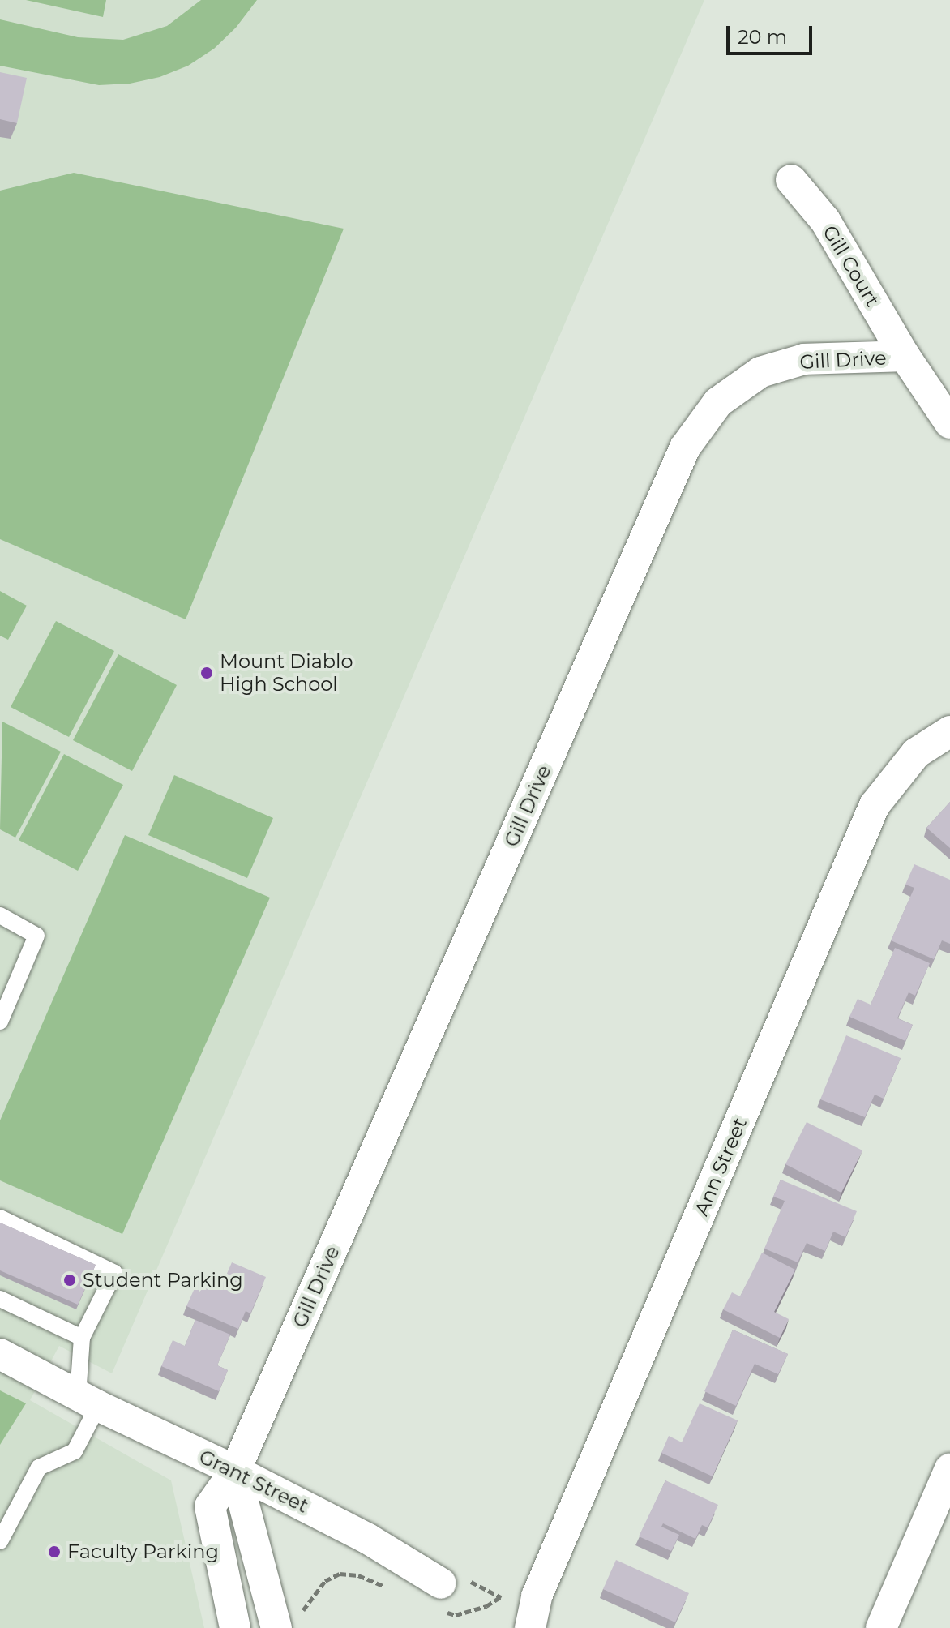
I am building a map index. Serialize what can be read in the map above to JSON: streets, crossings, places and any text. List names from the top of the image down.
{
  "streets": {
    "street": [
      "Gill Court",
      "Gill Drive",
      "Ann Street",
      "Grant Street"
    ]
  },
  "crossings": [
    ["Gill Court", "Gill Drive"],
    ["Gill Drive", "Grant Street"]
  ],
  "places": ["Mount Diablo High School", "Student Parking", "Faculty Parking"],
  "scale_bar": "20 m"
}
